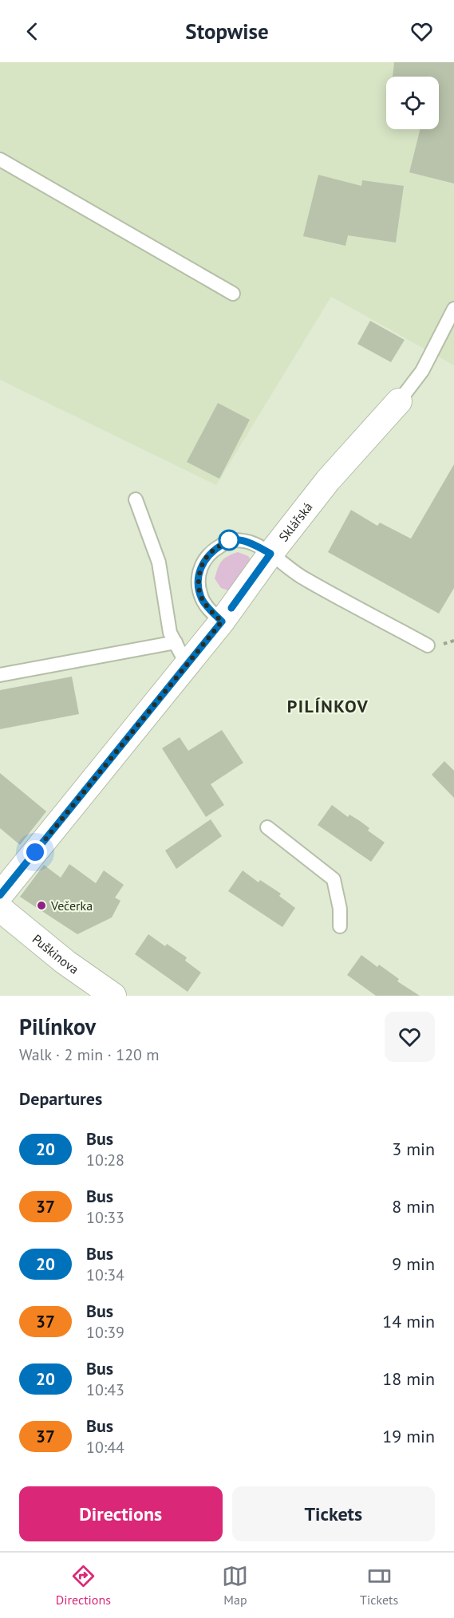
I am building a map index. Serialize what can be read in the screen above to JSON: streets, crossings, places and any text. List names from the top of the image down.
{
  "streets": {
    "street": ["Sklářská", "Puškinova"]
  },
  "districts": ["PILÍNKOV"],
  "places": ["Večerka"],
  "lines": ["bus line 20"],
  "page": {
    "header": "Stopwise",
    "heading": [
      ["Pilínkov", "Walk · 2 min · 120 m"],
      "Departures"
    ],
    "list": [
      {
        "mark": "20",
        "name": "Bus",
        "note": "10:28",
        "value": "3 min"
      },
      {
        "mark": "37",
        "name": "Bus",
        "note": "10:33",
        "value": "8 min"
      },
      {
        "mark": "20",
        "name": "Bus",
        "note": "10:34",
        "value": "9 min"
      },
      {
        "mark": "37",
        "name": "Bus",
        "note": "10:39",
        "value": "14 min"
      },
      {
        "mark": "20",
        "name": "Bus",
        "note": "10:43",
        "value": "18 min"
      },
      {
        "mark": "37",
        "name": "Bus",
        "note": "10:44",
        "value": "19 min"
      }
    ],
    "buttons": ["Directions", "Tickets"],
    "tabs": ["Directions", "Map", "Tickets"]
  }
}
